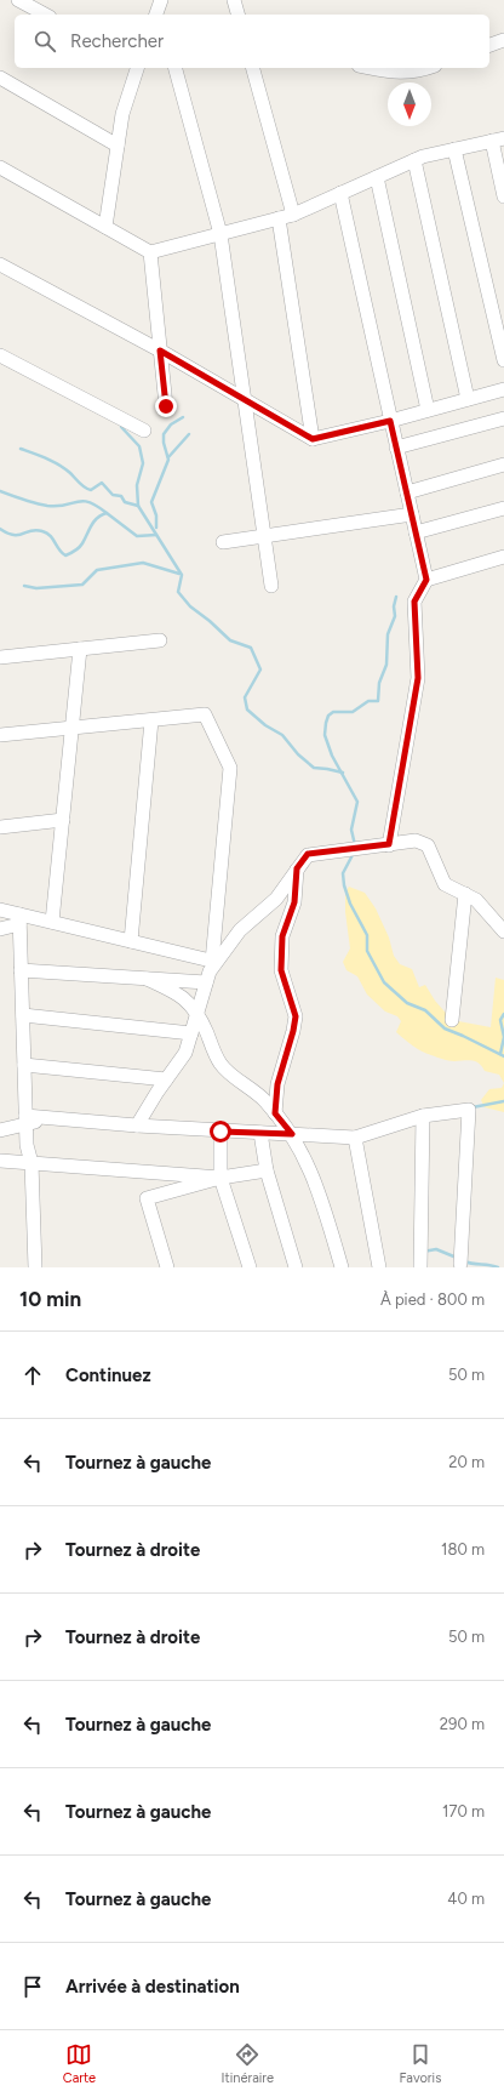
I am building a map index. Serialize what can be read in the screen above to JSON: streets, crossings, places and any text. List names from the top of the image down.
{
  "north": "bottom",
  "page": {
    "search": "Rechercher",
    "heading": ["10 min", "À pied · 800 m"],
    "list": [
      ["Continuez", "50 m"],
      ["Tournez à gauche", "20 m"],
      ["Tournez à droite", "180 m"],
      ["Tournez à droite", "50 m"],
      ["Tournez à gauche", "290 m"],
      ["Tournez à gauche", "170 m"],
      ["Tournez à gauche", "40 m"],
      "Arrivée à destination"
    ],
    "nav": ["Carte", "Itinéraire", "Favoris"]
  }
}
